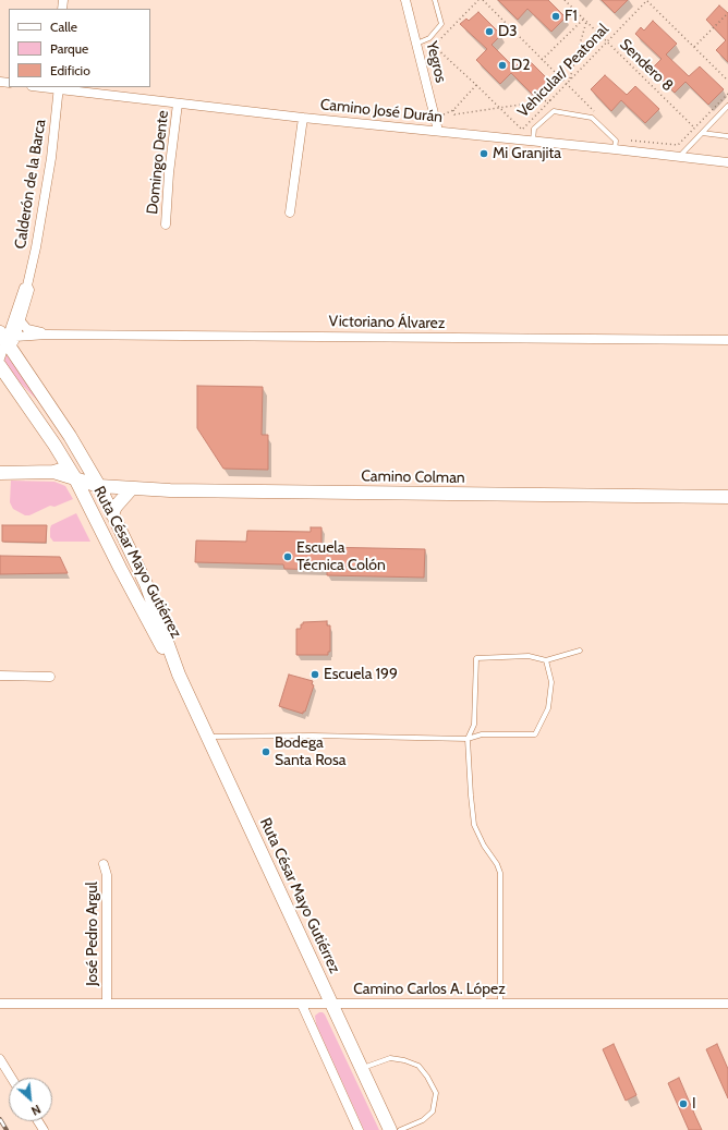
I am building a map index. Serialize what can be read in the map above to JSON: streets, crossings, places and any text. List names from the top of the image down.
{
  "streets": {
    "main road": ["Camino Colman", "Ruta César Mayo Gutiérrez"],
    "street": [
      "Yegros",
      "Camino José Durán",
      "Domingo Dente",
      "Calderón de la Barca",
      "Victoriano Álvarez",
      "José Pedro Argul",
      "Camino Carlos A. López"
    ],
    "path": ["Sendero 8", "Vehicular/ Peatonal"]
  },
  "crossings": [
    ["Yegros", "Camino José Durán"],
    ["Sendero 8", "Vehicular/ Peatonal"],
    ["Camino José Durán", "Domingo Dente"],
    ["Camino José Durán", "Calderón de la Barca"],
    ["Calderón de la Barca", "Victoriano Álvarez"],
    ["Calderón de la Barca", "Ruta César Mayo Gutiérrez"],
    ["Victoriano Álvarez", "Ruta César Mayo Gutiérrez"],
    ["Camino Colman", "Ruta César Mayo Gutiérrez"],
    ["Ruta César Mayo Gutiérrez", "Camino Carlos A. López"],
    ["José Pedro Argul", "Camino Carlos A. López"]
  ],
  "places": [
    "F1",
    "D3",
    "D2",
    "Mi Granjita",
    "Escuela Técnica Colón",
    "Escuela 199",
    "Bodega Santa Rosa",
    "I"
  ],
  "legend": ["Calle", "Parque", "Edificio"],
  "north": "bottom right"
}
